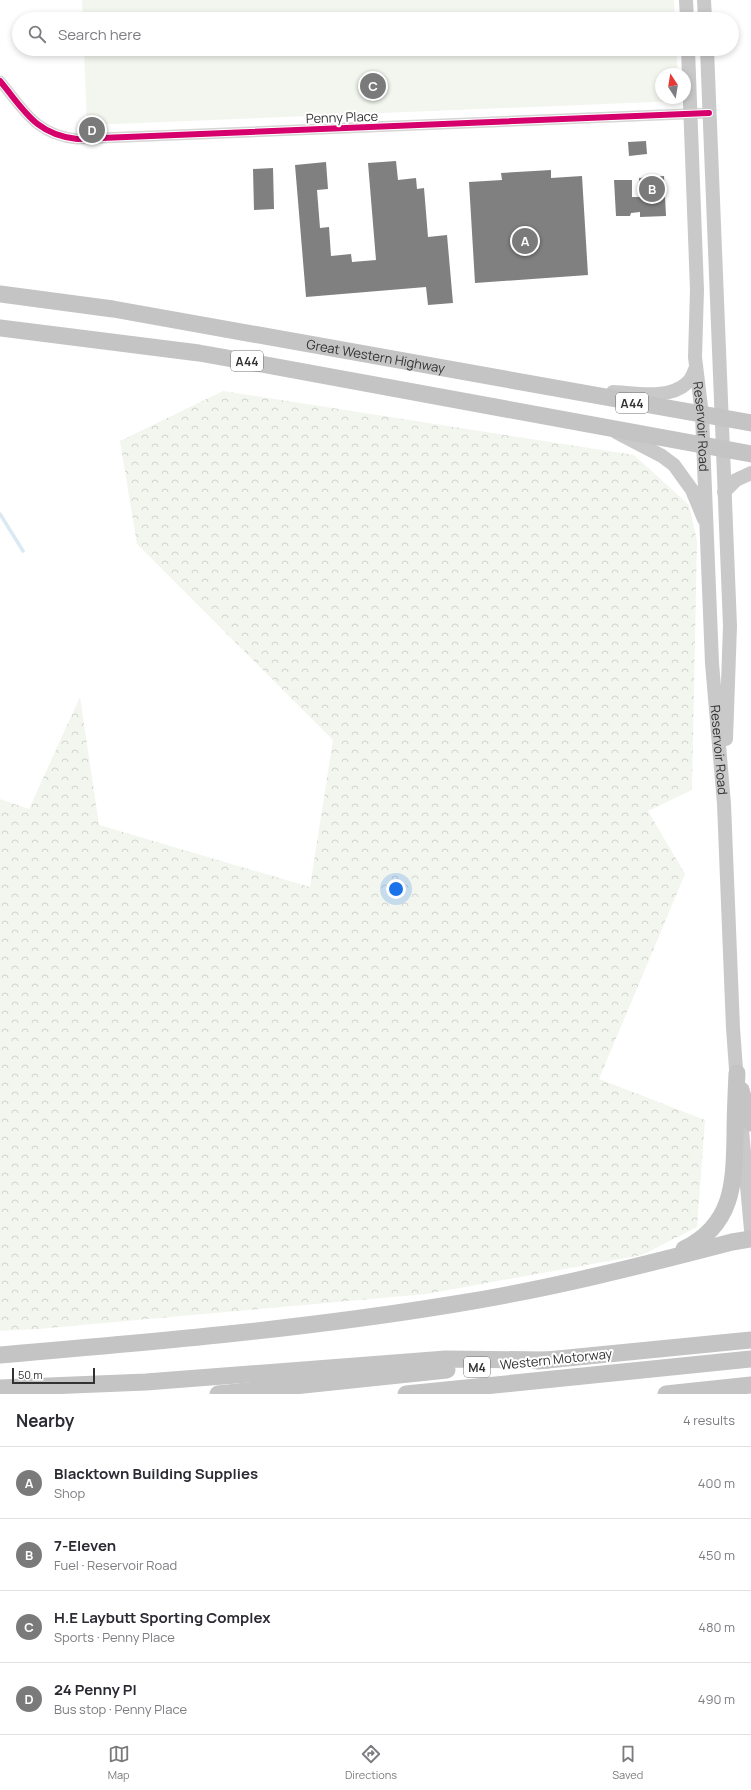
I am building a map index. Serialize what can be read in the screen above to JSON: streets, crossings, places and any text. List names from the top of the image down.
{
  "streets": {
    "highway": [
      "Great Western Highway",
      "A44",
      "Western Motorway",
      "M4"
    ],
    "main road": ["Reservoir Road"],
    "street": ["Penny Place"]
  },
  "crossings": [
    ["Penny Place", "Reservoir Road"],
    ["Great Western Highway", "Reservoir Road"],
    ["A44", "Reservoir Road"]
  ],
  "scale_bar": "50 m",
  "north": "top",
  "page": {
    "search": "Search here",
    "pins": [
      "C",
      "D",
      "B",
      "A"
    ],
    "scale": "50 m",
    "heading": ["Nearby", "4 results"],
    "list": [
      {
        "mark": "A",
        "name": "Blacktown Building Supplies",
        "note": "Shop",
        "value": "400 m"
      },
      {
        "mark": "B",
        "name": "7-Eleven",
        "note": "Fuel · Reservoir Road",
        "value": "450 m"
      },
      {
        "mark": "C",
        "name": "H.E Laybutt Sporting Complex",
        "note": "Sports · Penny Place",
        "value": "480 m"
      },
      {
        "mark": "D",
        "name": "24 Penny Pl",
        "note": "Bus stop · Penny Place",
        "value": "490 m"
      }
    ],
    "nav": ["Map", "Directions", "Saved"]
  }
}
